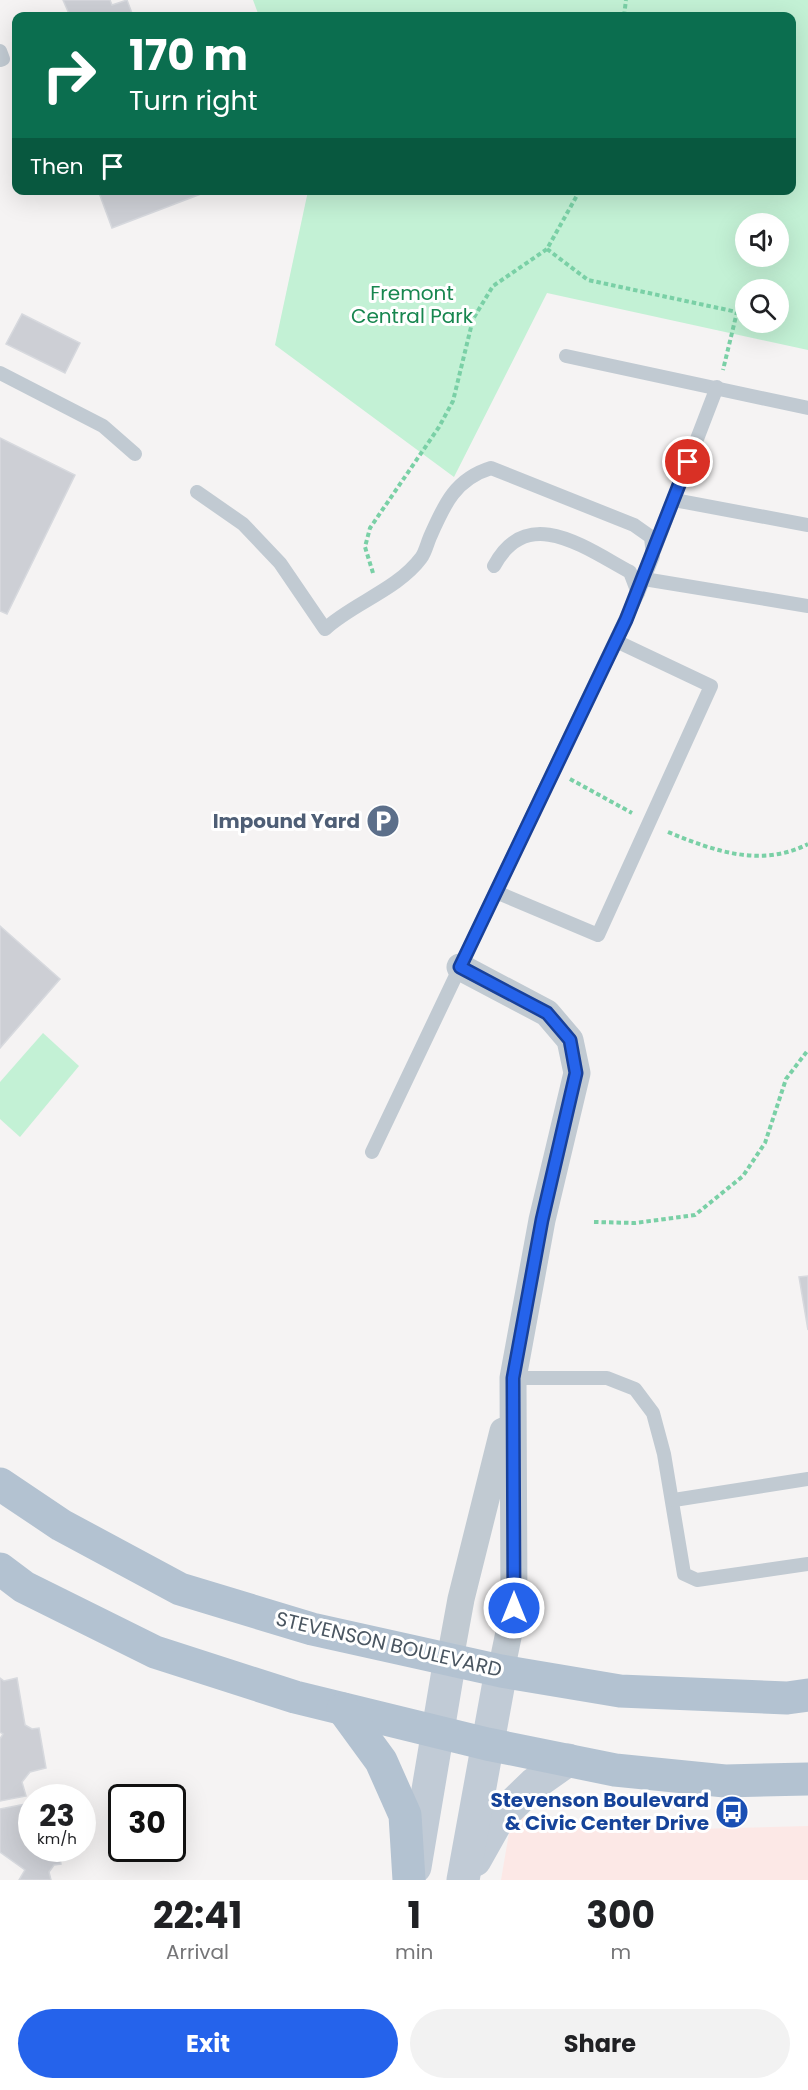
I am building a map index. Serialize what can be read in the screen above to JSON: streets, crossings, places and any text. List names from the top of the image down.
{
  "streets": {
    "main road": ["STEVENSON BOULEVARD"]
  },
  "parks": ["Fremont Central Park"],
  "places": {
    "parking": ["Impound Yard"],
    "bus stop": ["Stevenson Boulevard & Civic Center Drive"]
  },
  "page": {
    "turn": ["170 m", "Turn right"],
    "then": "Then",
    "speed": "23 km/h",
    "limit": "30",
    "eta": [
      "22:41",
      "Arrival",
      "1",
      "min",
      "300",
      "m"
    ],
    "buttons": ["Exit", "Share"]
  }
}
